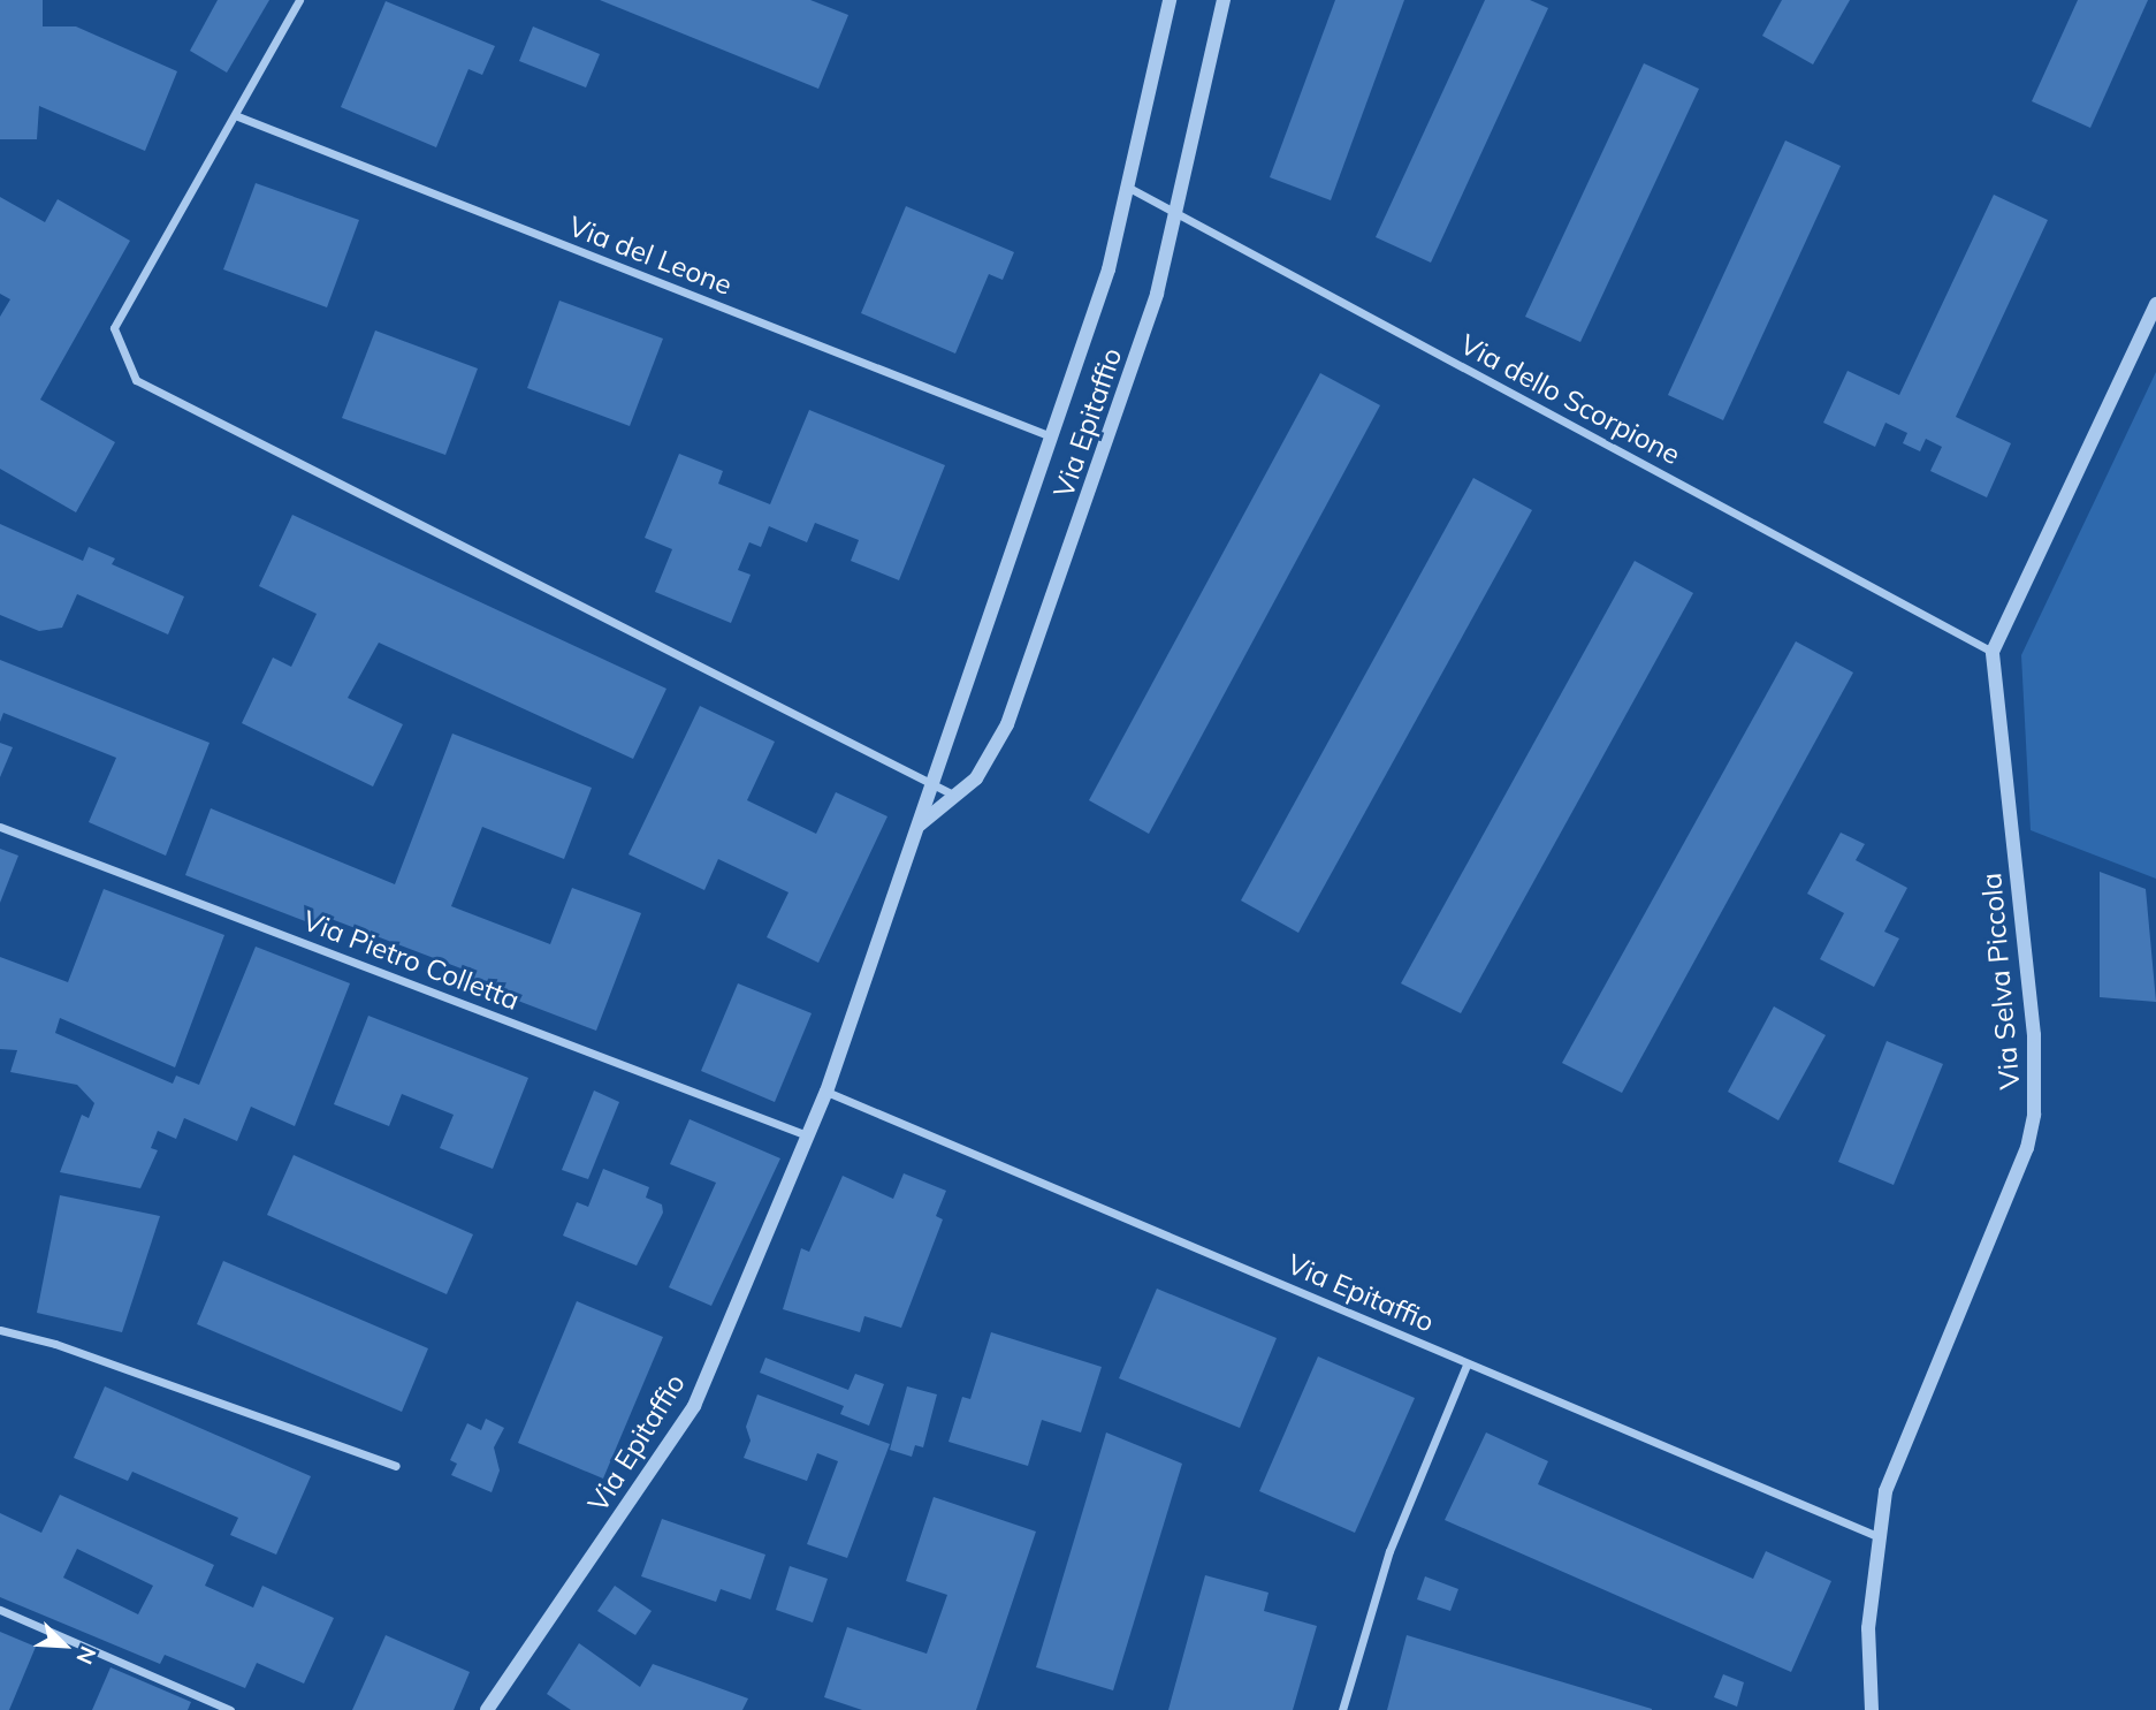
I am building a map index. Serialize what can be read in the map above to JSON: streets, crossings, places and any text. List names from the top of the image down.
{
  "streets": {
    "street": [
      "Via del Leone",
      "Via dello Scorpione",
      "Via Epitaffio",
      "Via Pietro Colletta",
      "Via Selva Piccola"
    ]
  },
  "crossings": [
    ["Via del Leone", "Via Epitaffio"],
    ["Via dello Scorpione", "Via Epitaffio"],
    ["Via dello Scorpione", "Via Selva Piccola"],
    ["Via Epitaffio", "Via Pietro Colletta"],
    ["Via Epitaffio", "Via Selva Piccola"]
  ],
  "north": "bottom right"
}
